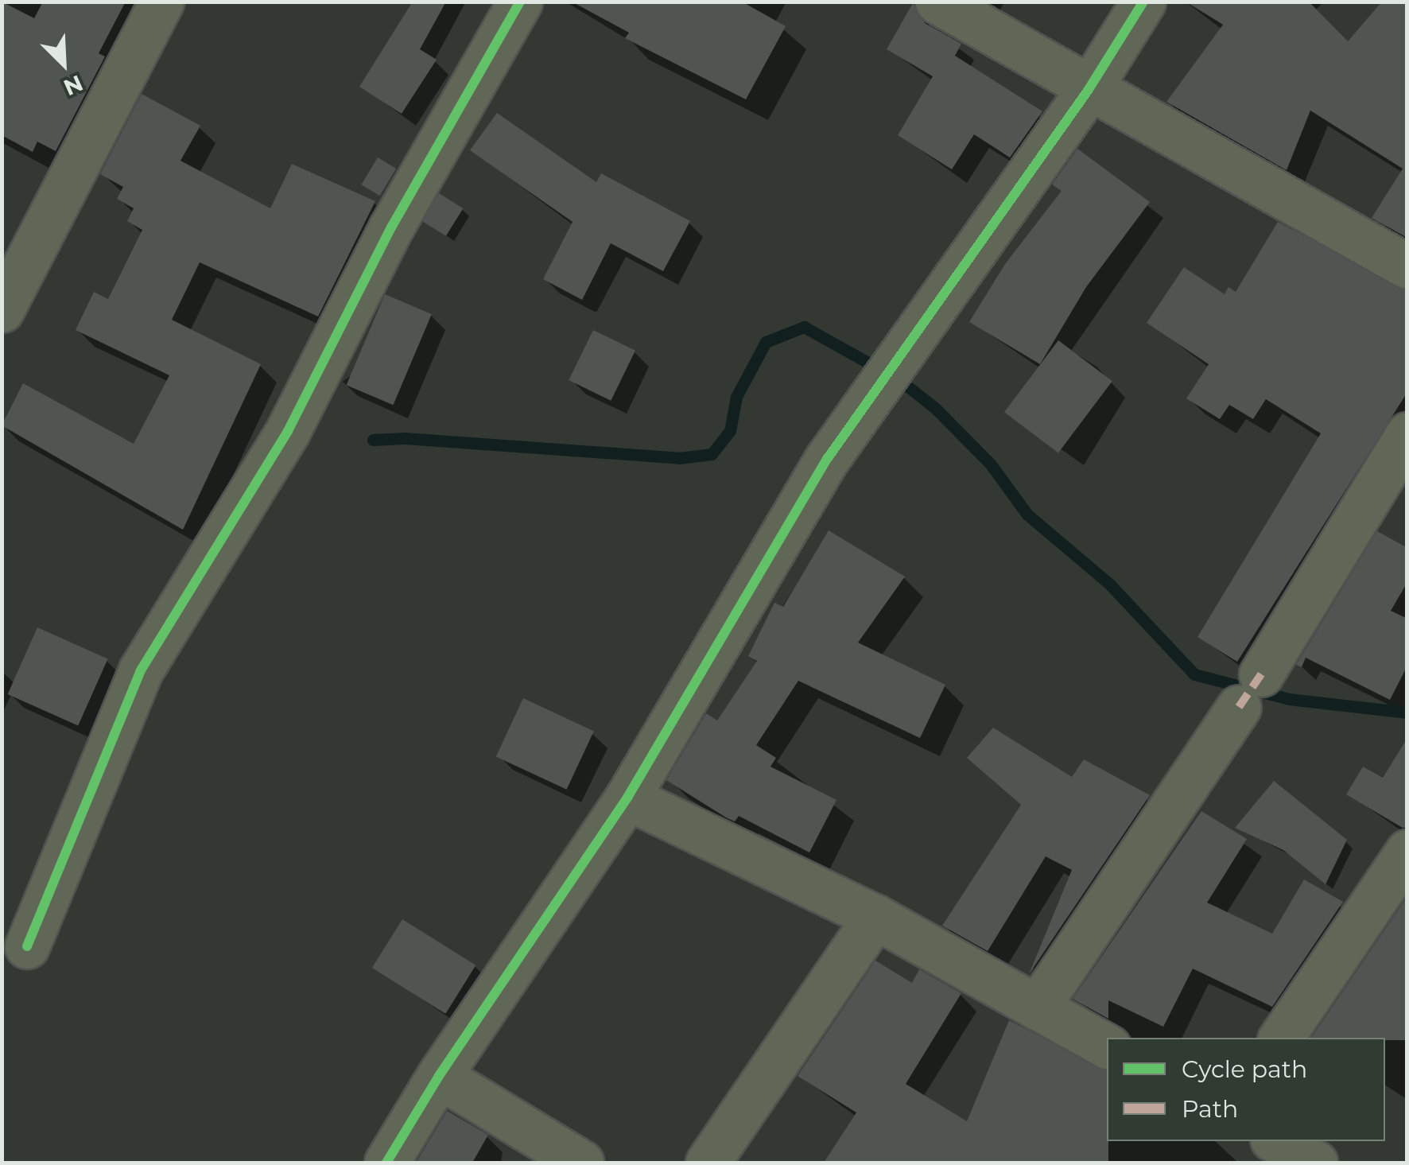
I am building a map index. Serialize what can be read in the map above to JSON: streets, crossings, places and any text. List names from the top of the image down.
{
  "legend": ["Cycle path", "Path"],
  "north": "bottom right"
}
